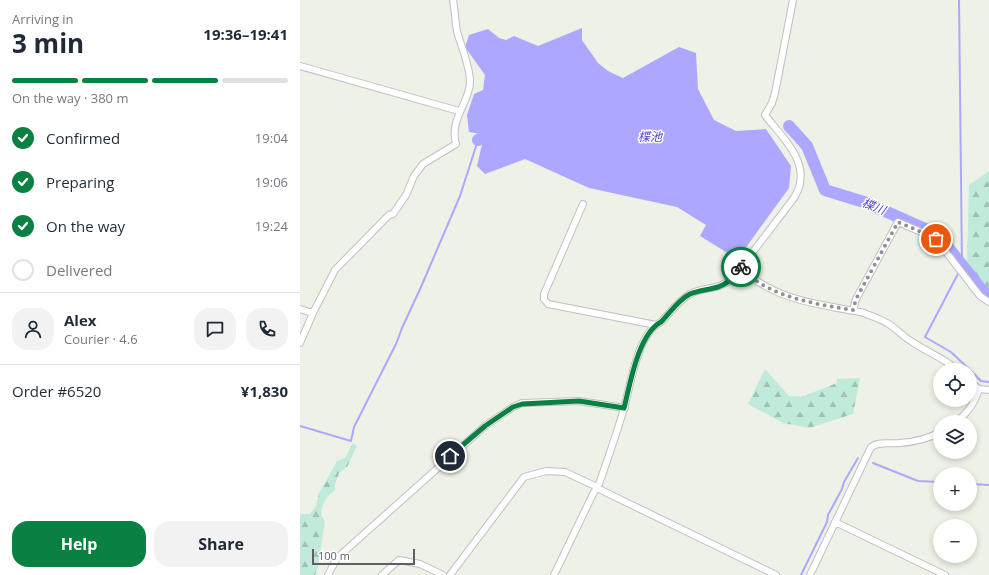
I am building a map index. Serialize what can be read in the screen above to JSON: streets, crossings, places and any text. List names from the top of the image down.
{
  "water": ["楪池", "楪川"],
  "scale_bar": "100 m",
  "page": {
    "heading": ["3 min", "Arriving in", "19:36–19:41"],
    "panel": [
      "Alex",
      "Courier · 4.6",
      "Order #6520",
      "¥1,830"
    ],
    "bar": "On the way · 380 m",
    "list": [
      ["Confirmed", "19:04"],
      ["Preparing", "19:06"],
      ["On the way", "19:24"],
      "Delivered"
    ],
    "map_buttons": ["+", "−"],
    "buttons": ["Help", "Share"],
    "scale": "100 m"
  }
}
